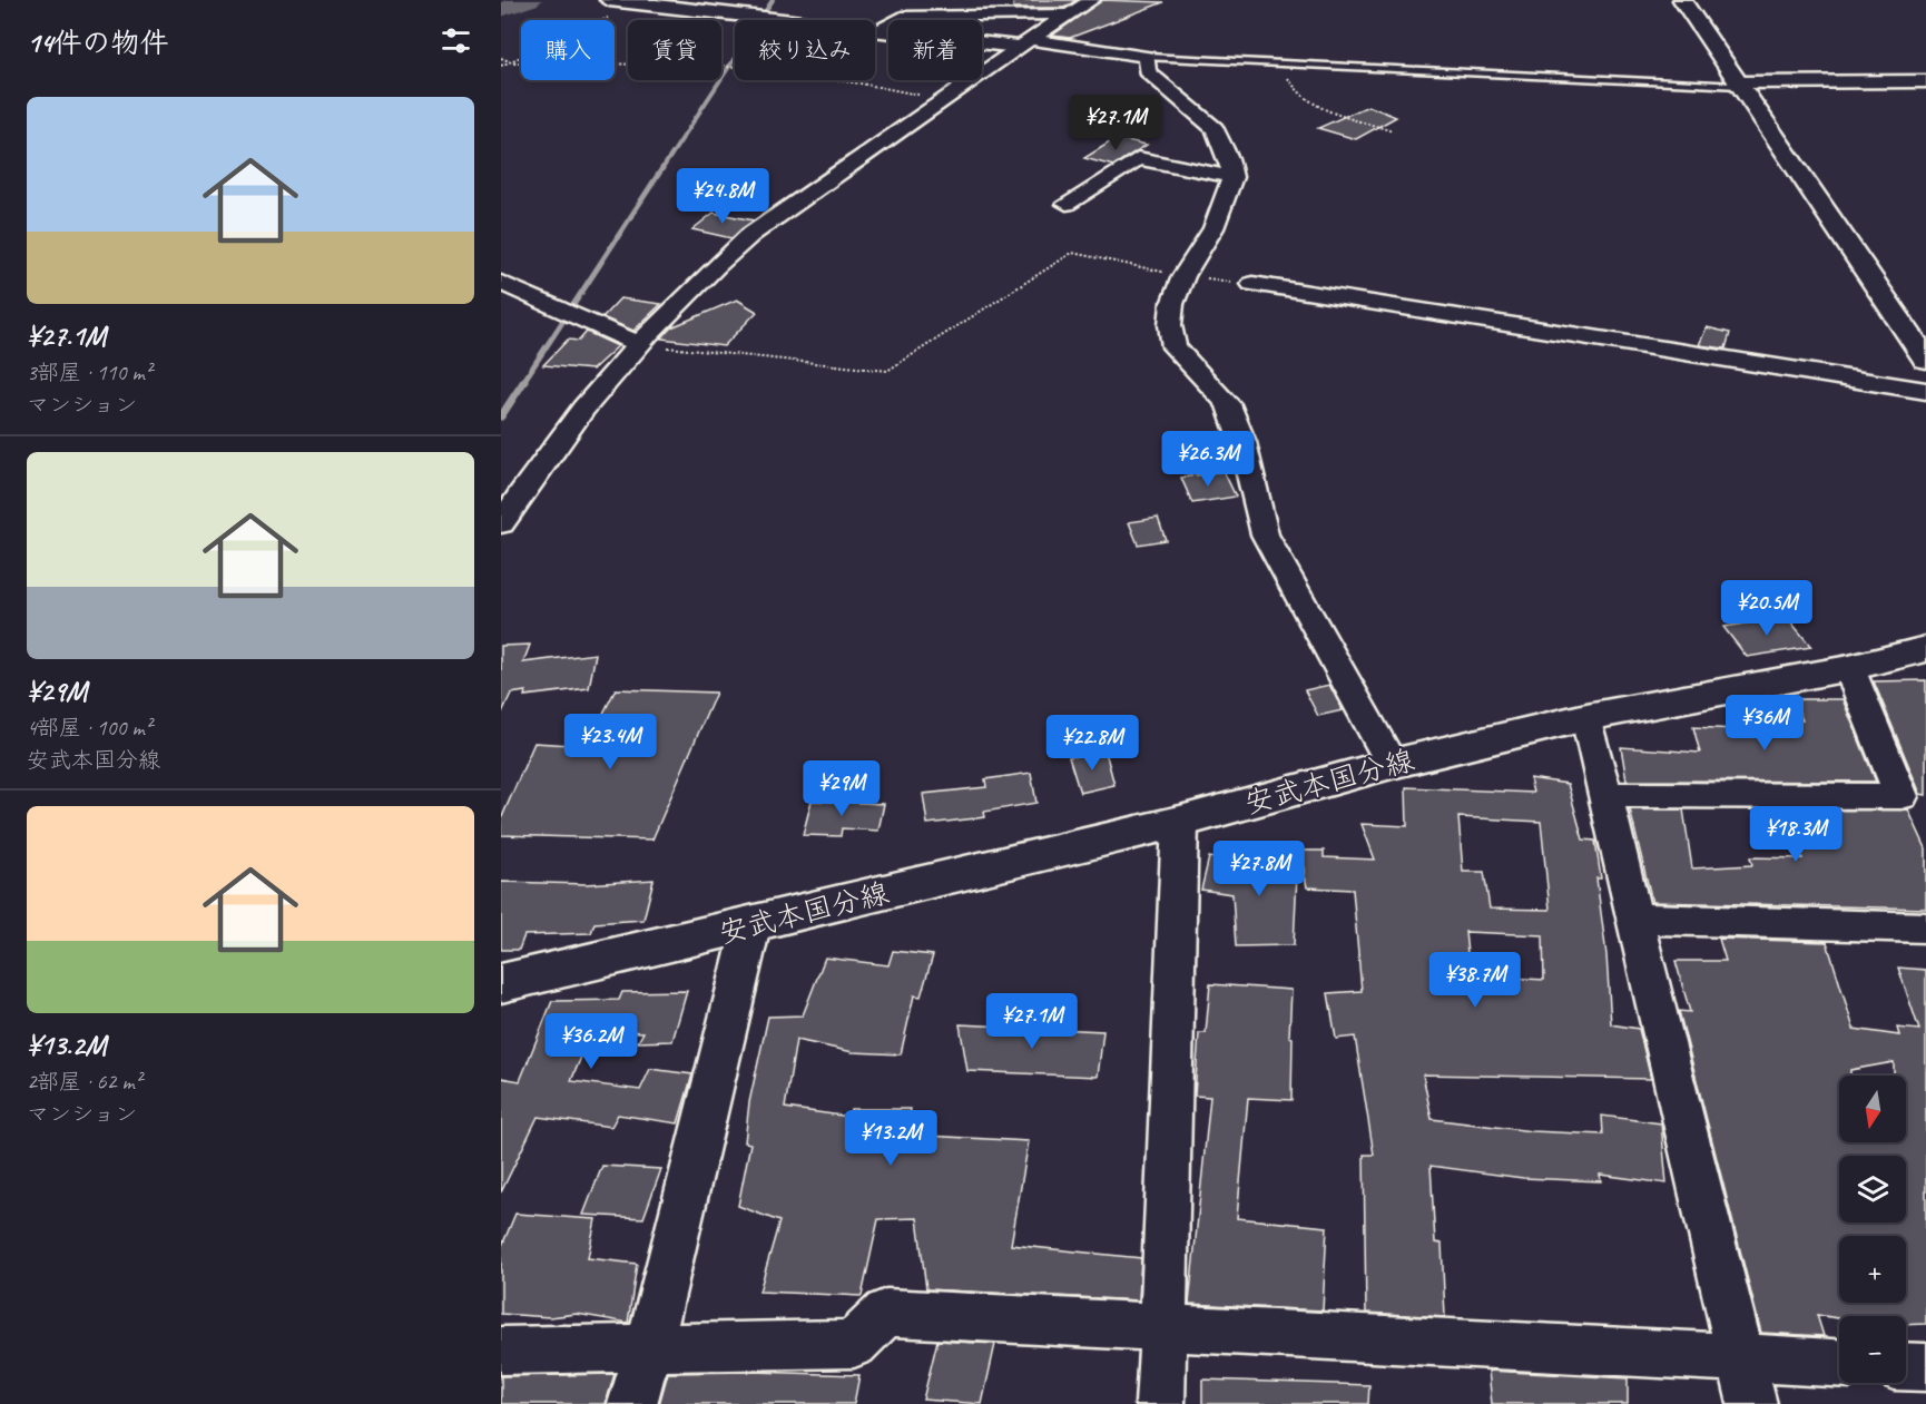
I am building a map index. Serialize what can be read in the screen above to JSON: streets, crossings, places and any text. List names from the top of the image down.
{
  "streets": {
    "street": ["安武本国分線"]
  },
  "north": "bottom",
  "page": {
    "heading": "14件の物件",
    "chip": [
      "購入",
      "賃貸",
      "絞り込み",
      "新着"
    ],
    "list": [
      {
        "name": "¥27.1M",
        "note": "3部屋 · 110 m² · マンション"
      },
      {
        "name": "¥29M",
        "note": "4部屋 · 100 m² · 安武本国分線"
      },
      {
        "name": "¥13.2M",
        "note": "2部屋 · 62 m² · マンション"
      }
    ],
    "price": [
      "¥27.1M",
      "¥24.8M",
      "¥26.3M",
      "¥20.5M",
      "¥36M",
      "¥23.4M",
      "¥22.8M",
      "¥29M",
      "¥18.3M",
      "¥27.8M",
      "¥38.7M",
      "¥27.1M",
      "¥36.2M",
      "¥13.2M"
    ],
    "map_buttons": ["+", "−"]
  }
}
